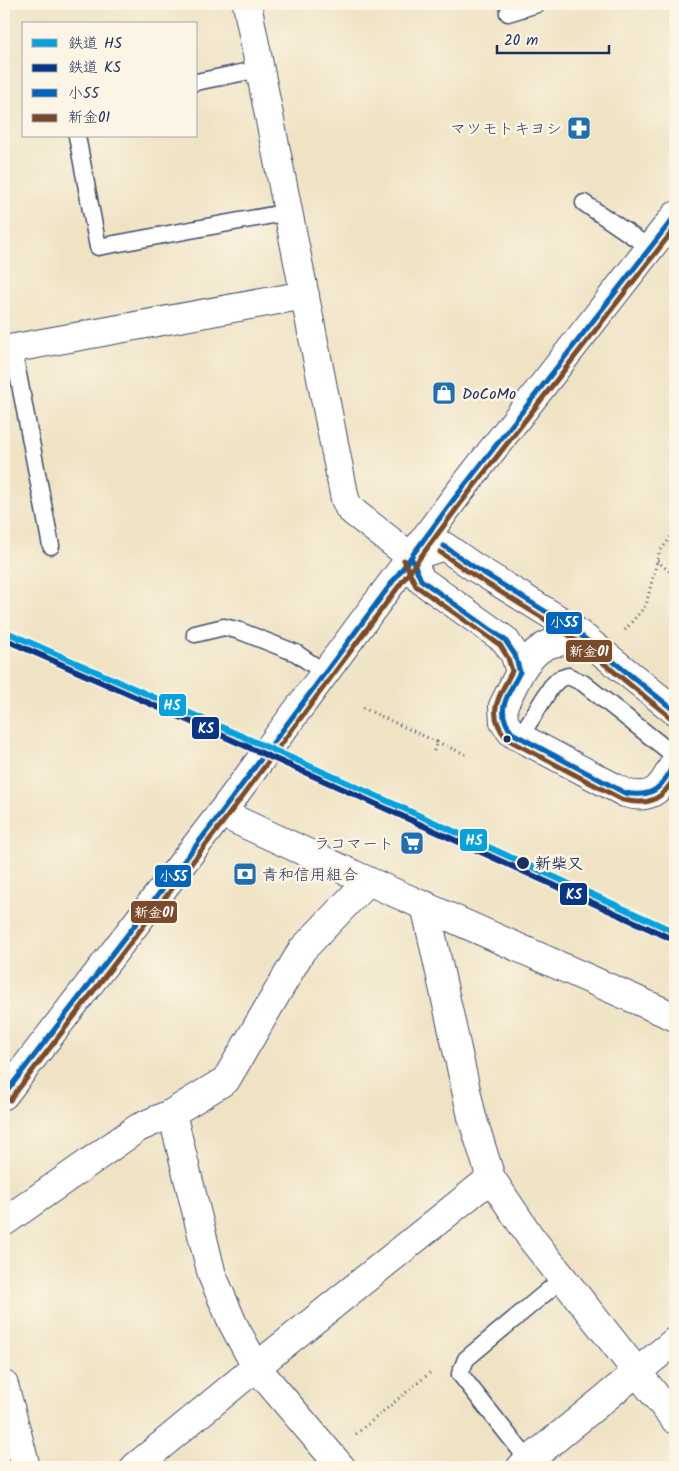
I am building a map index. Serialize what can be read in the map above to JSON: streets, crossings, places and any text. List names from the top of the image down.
{
  "places": {
    "pharmacy": ["マツモトキヨシ"],
    "shop": ["DoCoMo"],
    "supermarket": ["ラコマート"],
    "other": ["新柴又"],
    "bank": ["青和信用組合"]
  },
  "lines": [
    "transit line 小55",
    "transit line 新金01",
    "rail line HS",
    "rail line KS"
  ],
  "legend": [
    "鉄道 HS",
    "鉄道 KS",
    "小55",
    "新金01"
  ],
  "scale_bar": "20 m"
}
